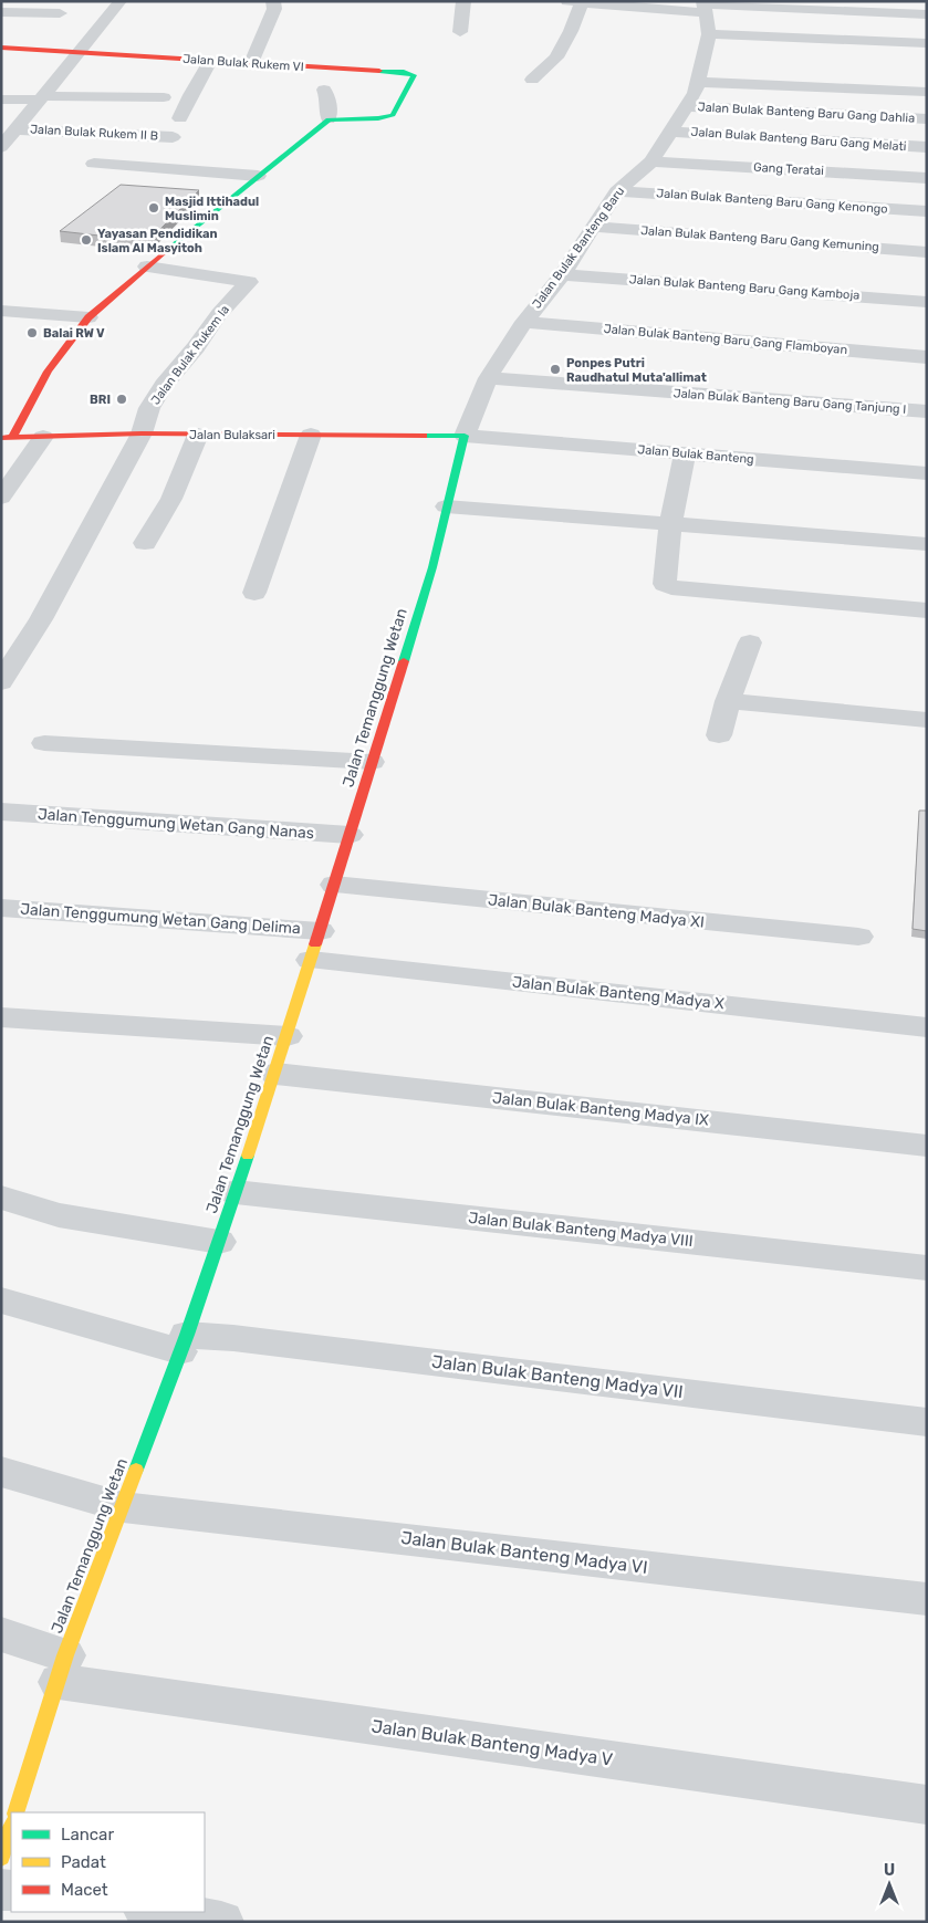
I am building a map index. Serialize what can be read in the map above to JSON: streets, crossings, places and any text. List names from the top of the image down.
{
  "streets": {
    "street": [
      "Jalan Bulak Rukem VI",
      "Jalan Bulak Banteng Baru Gang Dahlia",
      "Jalan Bulak Rukem II B",
      "Jalan Bulak Banteng Baru Gang Melati",
      "Gang Teratai",
      "Jalan Bulak Banteng Baru Gang Kenongo",
      "Jalan Bulak Banteng Baru Gang Kemuning",
      "Jalan Bulak Banteng Baru",
      "Jalan Bulak Banteng Baru Gang Kamboja",
      "Jalan Bulak Banteng Baru Gang Flamboyan",
      "Jalan Bulak Rukem Ia",
      "Jalan Bulak Banteng Baru Gang Tanjung I",
      "Jalan Bulaksari",
      "Jalan Bulak Banteng",
      "Jalan Temanggung Wetan",
      "Jalan Tenggumung Wetan Gang Nanas",
      "Jalan Bulak Banteng Madya XI",
      "Jalan Tenggumung Wetan Gang Delima",
      "Jalan Bulak Banteng Madya X",
      "Jalan Bulak Banteng Madya IX",
      "Jalan Bulak Banteng Madya VIII",
      "Jalan Bulak Banteng Madya VII",
      "Jalan Bulak Banteng Madya VI",
      "Jalan Bulak Banteng Madya V"
    ]
  },
  "crossings": [
    ["Jalan Bulak Banteng Baru Gang Dahlia", "Jalan Bulak Banteng Baru"],
    ["Jalan Bulak Banteng Baru Gang Melati", "Jalan Bulak Banteng Baru"],
    ["Gang Teratai", "Jalan Bulak Banteng Baru"],
    ["Jalan Bulak Banteng Baru Gang Kenongo", "Jalan Bulak Banteng Baru"],
    ["Jalan Bulak Banteng Baru Gang Kemuning", "Jalan Bulak Banteng Baru"],
    ["Jalan Bulak Banteng Baru", "Jalan Bulak Banteng Baru Gang Kamboja"],
    ["Jalan Bulak Banteng Baru", "Jalan Bulak Banteng Baru Gang Flamboyan"],
    ["Jalan Bulak Banteng Baru", "Jalan Bulak Banteng Baru Gang Tanjung I"],
    ["Jalan Bulak Banteng Baru", "Jalan Bulaksari"],
    ["Jalan Bulak Banteng Baru", "Jalan Bulak Banteng"],
    ["Jalan Bulak Banteng Baru", "Jalan Temanggung Wetan"],
    ["Jalan Bulak Rukem Ia", "Jalan Bulaksari"],
    ["Jalan Bulaksari", "Jalan Bulak Banteng"],
    ["Jalan Bulaksari", "Jalan Temanggung Wetan"],
    ["Jalan Bulak Banteng", "Jalan Temanggung Wetan"],
    ["Jalan Temanggung Wetan", "Jalan Tenggumung Wetan Gang Nanas"],
    ["Jalan Temanggung Wetan", "Jalan Bulak Banteng Madya XI"],
    ["Jalan Temanggung Wetan", "Jalan Tenggumung Wetan Gang Delima"],
    ["Jalan Temanggung Wetan", "Jalan Bulak Banteng Madya X"],
    ["Jalan Temanggung Wetan", "Jalan Bulak Banteng Madya IX"],
    ["Jalan Temanggung Wetan", "Jalan Bulak Banteng Madya VIII"],
    ["Jalan Temanggung Wetan", "Jalan Bulak Banteng Madya VII"],
    ["Jalan Temanggung Wetan", "Jalan Bulak Banteng Madya VI"],
    ["Jalan Temanggung Wetan", "Jalan Bulak Banteng Madya V"]
  ],
  "places": [
    "Masjid Ittihadul Muslimin",
    "Yayasan Pendidikan Islam Al Masyitoh",
    "Balai RW V",
    "Ponpes Putri Raudhatul Muta'allimat",
    "BRI"
  ],
  "legend": ["Lancar", "Padat", "Macet"],
  "north": "top"
}
